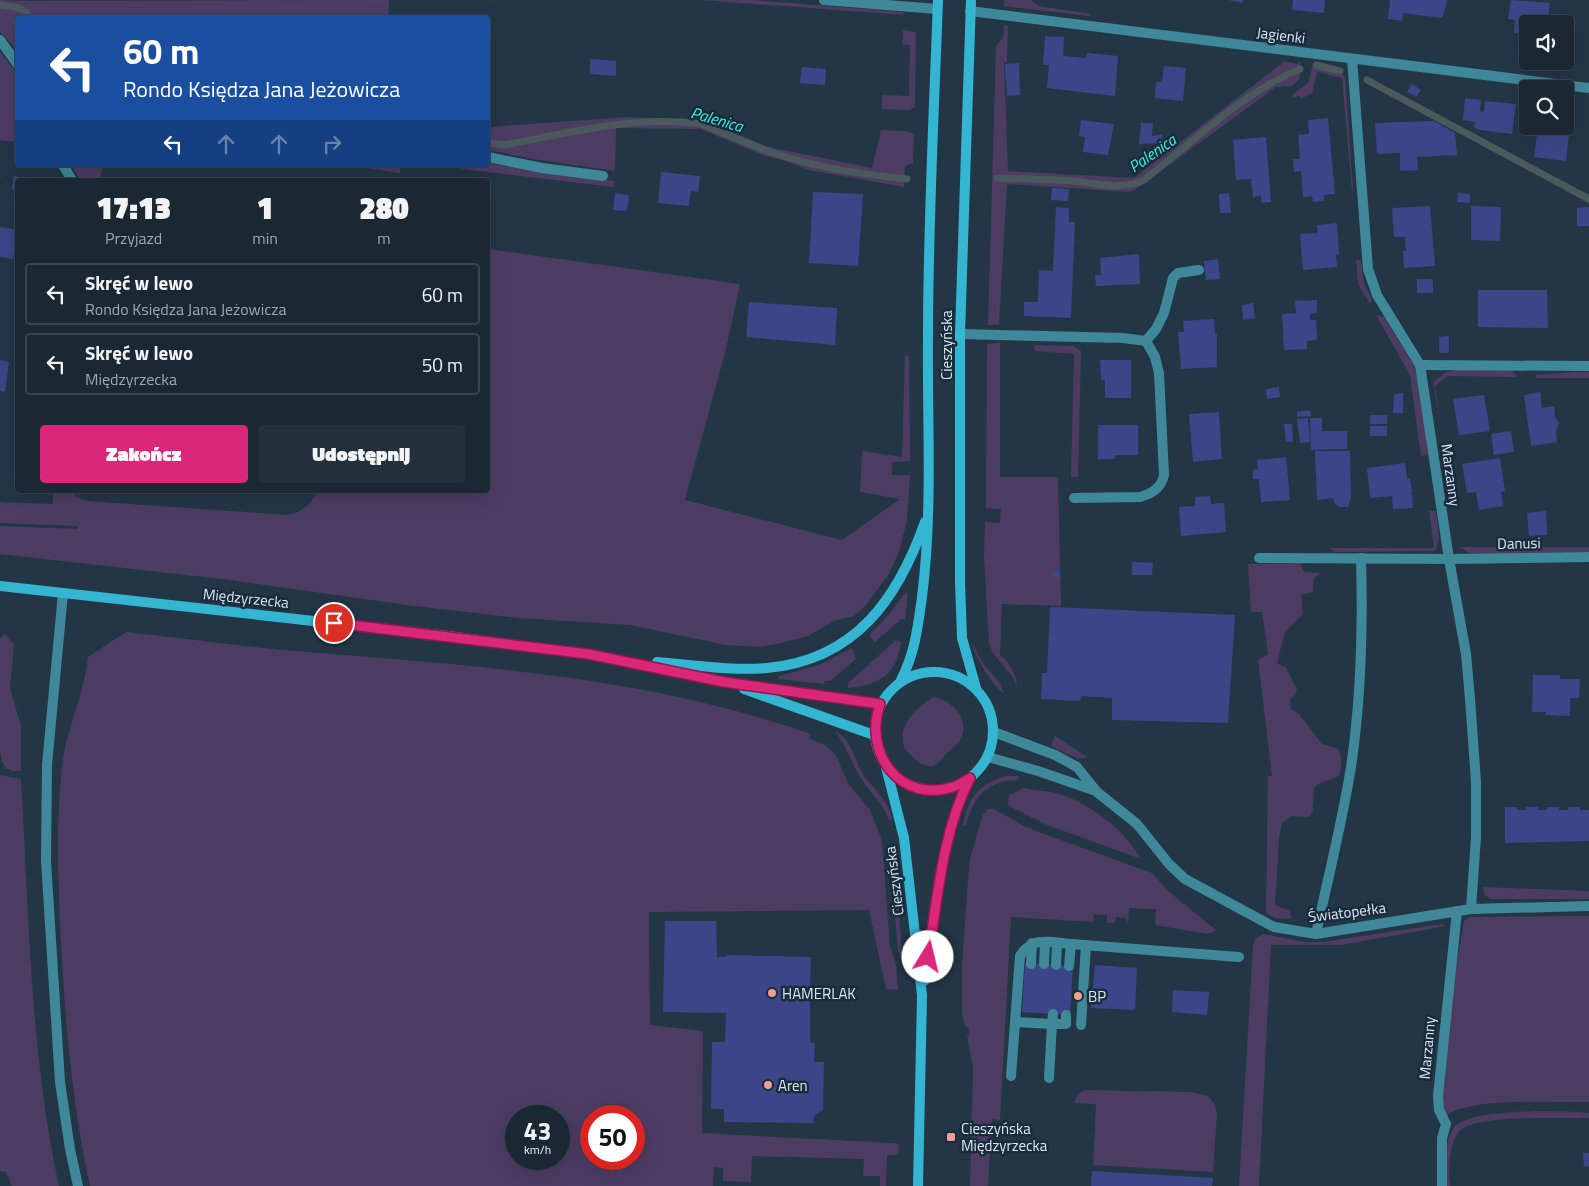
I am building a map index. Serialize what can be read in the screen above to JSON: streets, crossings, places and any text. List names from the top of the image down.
{
  "streets": {
    "main road": ["Cieszyńska", "Międzyrzecka"],
    "street": [
      "Jagienki",
      "Marzanny",
      "Danusi",
      "Światopełka"
    ]
  },
  "crossings": [
    ["Jagienki", "Cieszyńska"],
    ["Jagienki", "Marzanny"],
    ["Cieszyńska", "Międzyrzecka"],
    ["Cieszyńska", "Światopełka"],
    ["Marzanny", "Danusi"],
    ["Marzanny", "Światopełka"],
    ["Międzyrzecka", "Światopełka"]
  ],
  "water": ["Palenica"],
  "places": {
    "other": ["HAMERLAK", "BP", "Aren"],
    "transit": ["Cieszyńska Międzyrzecka"]
  },
  "page": {
    "turn": ["60 m", "Rondo Księdza Jana Jeżowicza"],
    "eta": [
      "17:13",
      "Przyjazd",
      "1",
      "min",
      "280",
      "m"
    ],
    "list": [
      {
        "name": "Skręć w lewo",
        "note": "Rondo Księdza Jana Jeżowicza",
        "value": "60 m"
      },
      {
        "name": "Skręć w lewo",
        "note": "Międzyrzecka",
        "value": "50 m"
      }
    ],
    "buttons": ["Zakończ", "Udostępnij"],
    "speed": "43 km/h",
    "limit": "50"
  }
}
